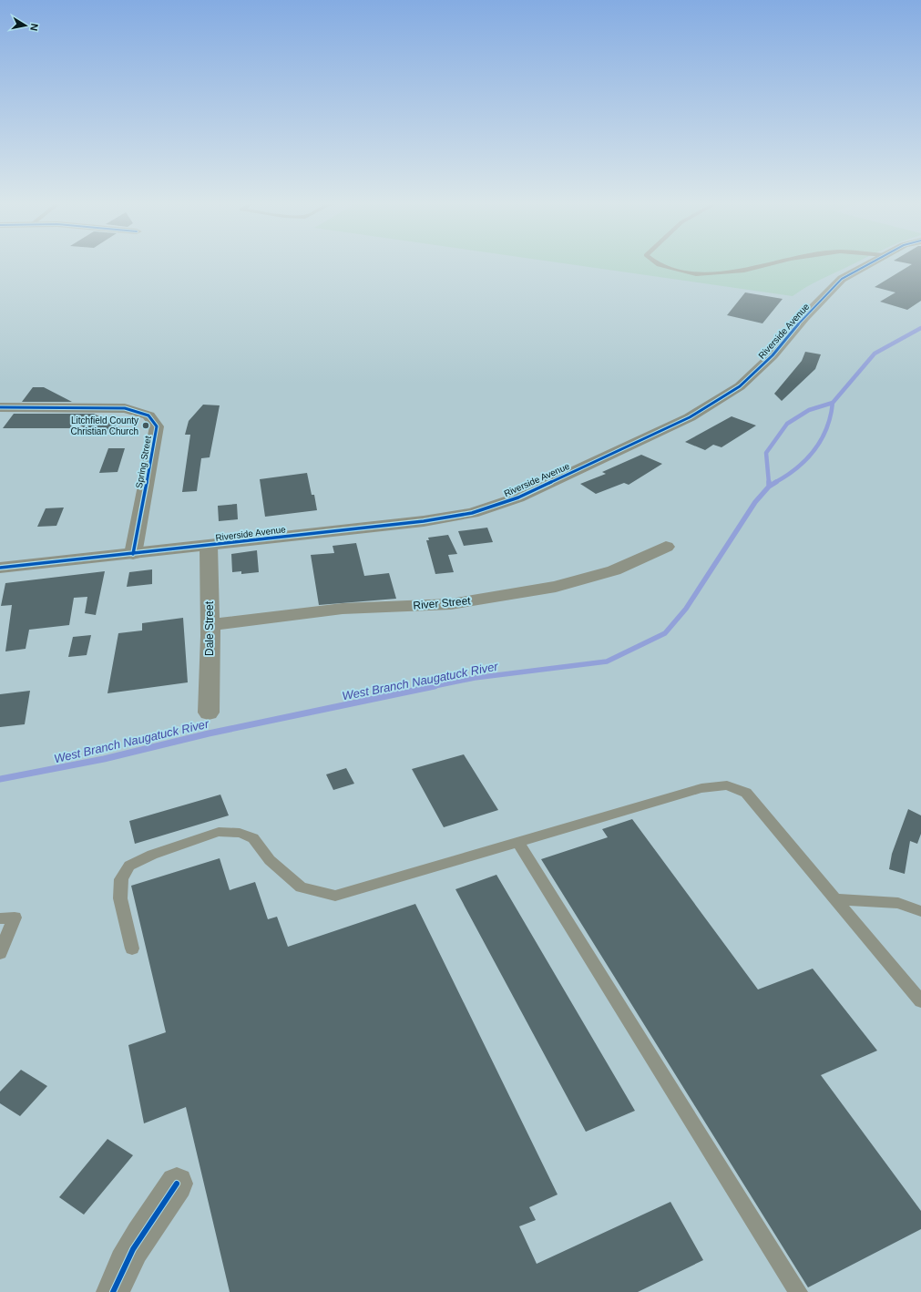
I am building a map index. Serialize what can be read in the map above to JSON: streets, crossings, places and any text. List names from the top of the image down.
{
  "streets": {
    "street": [
      "Riverside Avenue",
      "Spring Street",
      "River Street",
      "Dale Street"
    ]
  },
  "crossings": [
    ["Riverside Avenue", "Spring Street"],
    ["Riverside Avenue", "Dale Street"],
    ["River Street", "Dale Street"]
  ],
  "water": ["West Branch Naugatuck River"],
  "places": ["Litchfield County Christian Church"],
  "north": "right"
}
